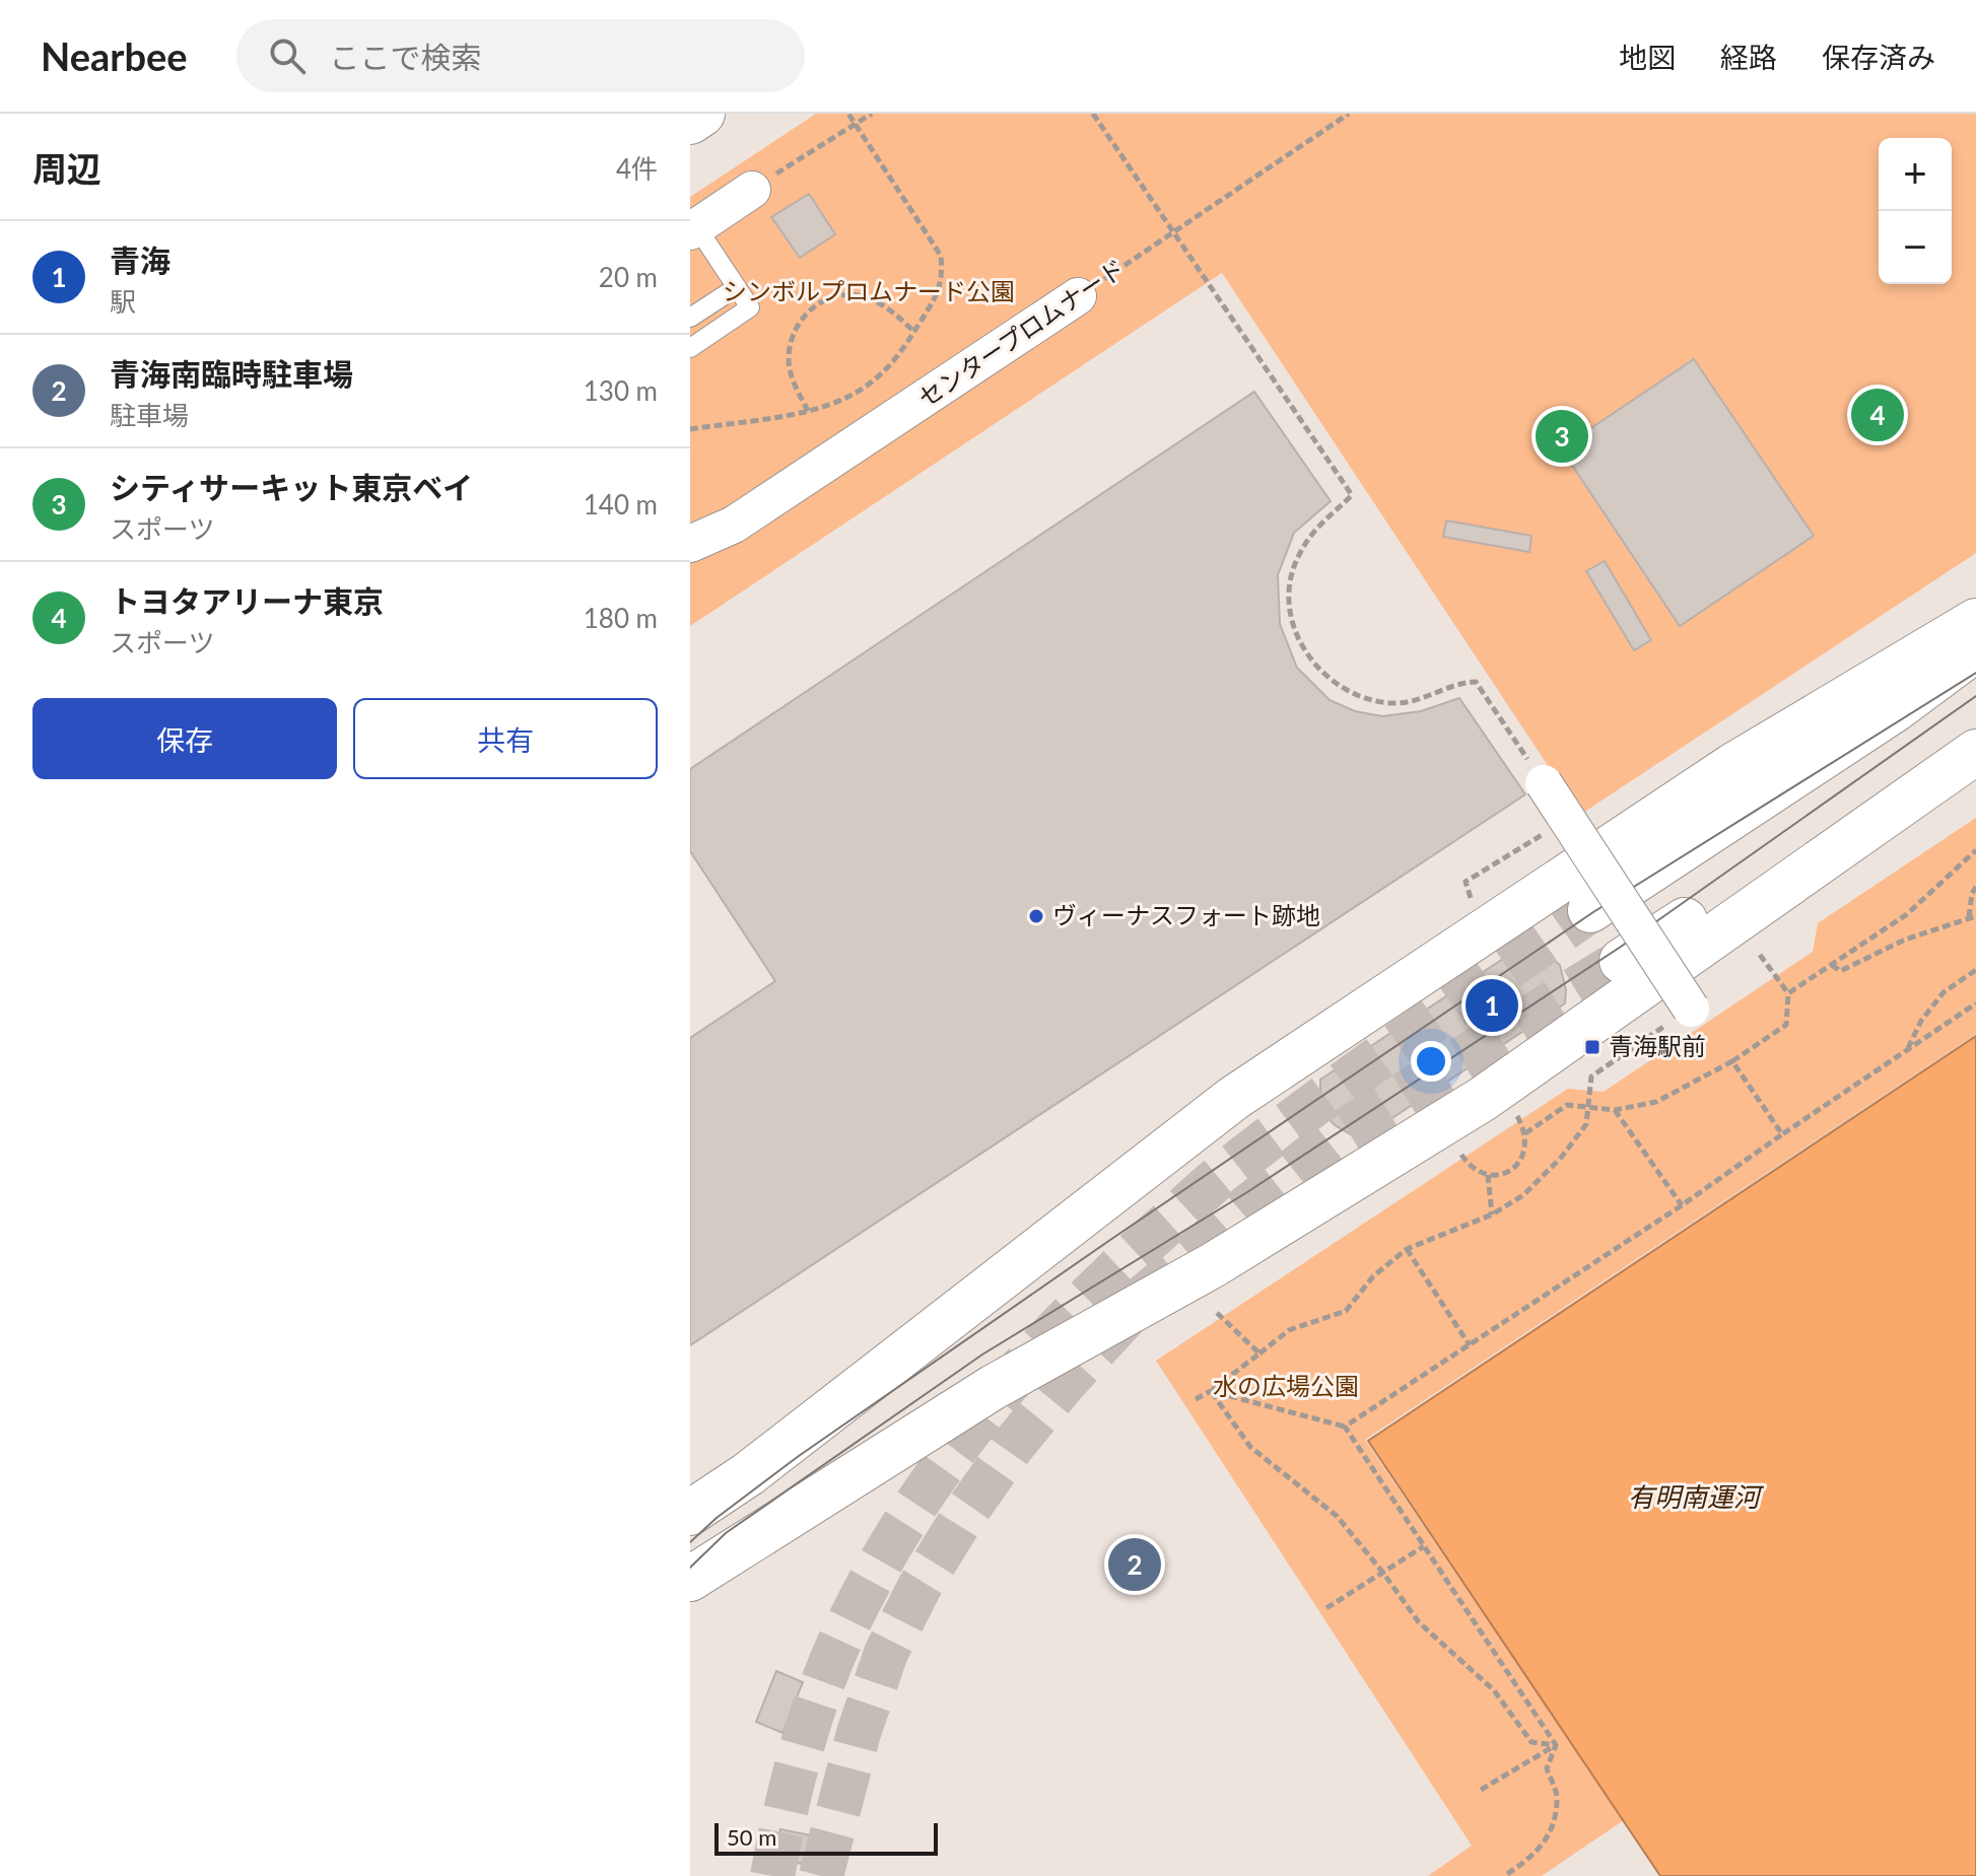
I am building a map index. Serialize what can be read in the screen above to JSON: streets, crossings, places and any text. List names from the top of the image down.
{
  "streets": {
    "street": ["センタープロムナード"]
  },
  "water": ["有明南運河"],
  "parks": ["シンボルプロムナード公園", "水の広場公園"],
  "places": {
    "other": ["ヴィーナスフォート跡地"],
    "transit": ["青海駅前"]
  },
  "scale_bar": "50 m",
  "page": {
    "header": "Nearbee",
    "search": "ここで検索",
    "nav": ["地図", "経路", "保存済み"],
    "heading": ["周辺", "4件"],
    "map_buttons": ["+", "−"],
    "list": [
      {
        "mark": "1",
        "name": "青海",
        "note": "駅",
        "value": "20 m"
      },
      {
        "mark": "2",
        "name": "青海南臨時駐車場",
        "note": "駐車場",
        "value": "130 m"
      },
      {
        "mark": "3",
        "name": "シティサーキット東京ベイ",
        "note": "スポーツ",
        "value": "140 m"
      },
      {
        "mark": "4",
        "name": "トヨタアリーナ東京",
        "note": "スポーツ",
        "value": "180 m"
      }
    ],
    "pins": [
      "4",
      "3",
      "1",
      "2"
    ],
    "buttons": ["保存", "共有"],
    "scale": "50 m"
  }
}
